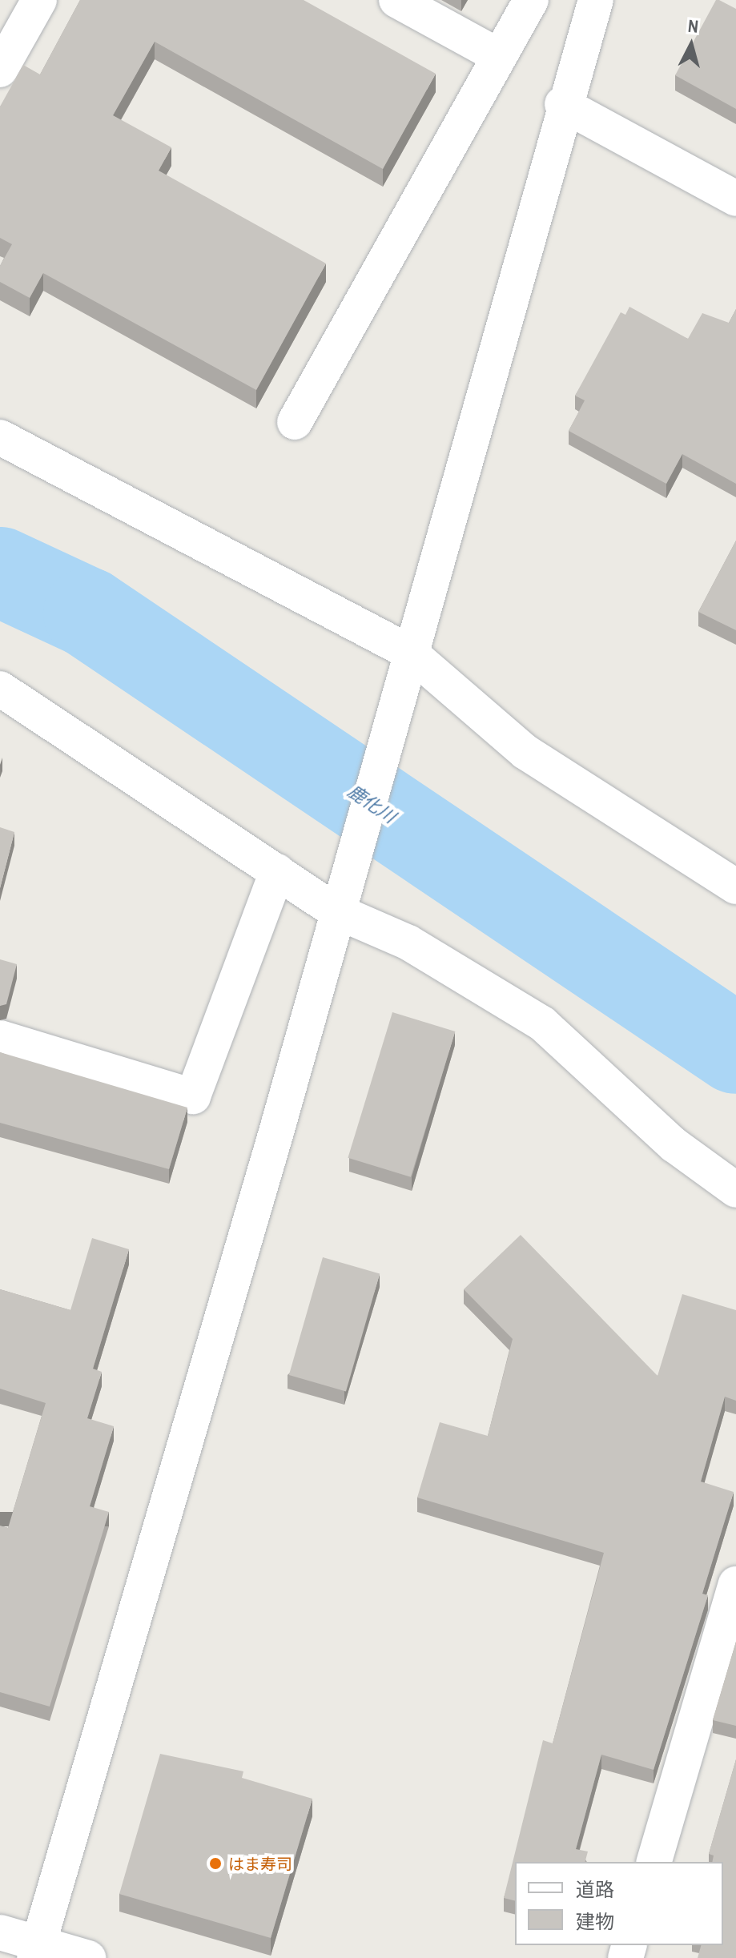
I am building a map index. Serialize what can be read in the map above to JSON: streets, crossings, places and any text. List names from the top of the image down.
{
  "water": ["鹿化川"],
  "places": ["はま寿司"],
  "legend": ["道路", "建物"],
  "north": "top"
}
